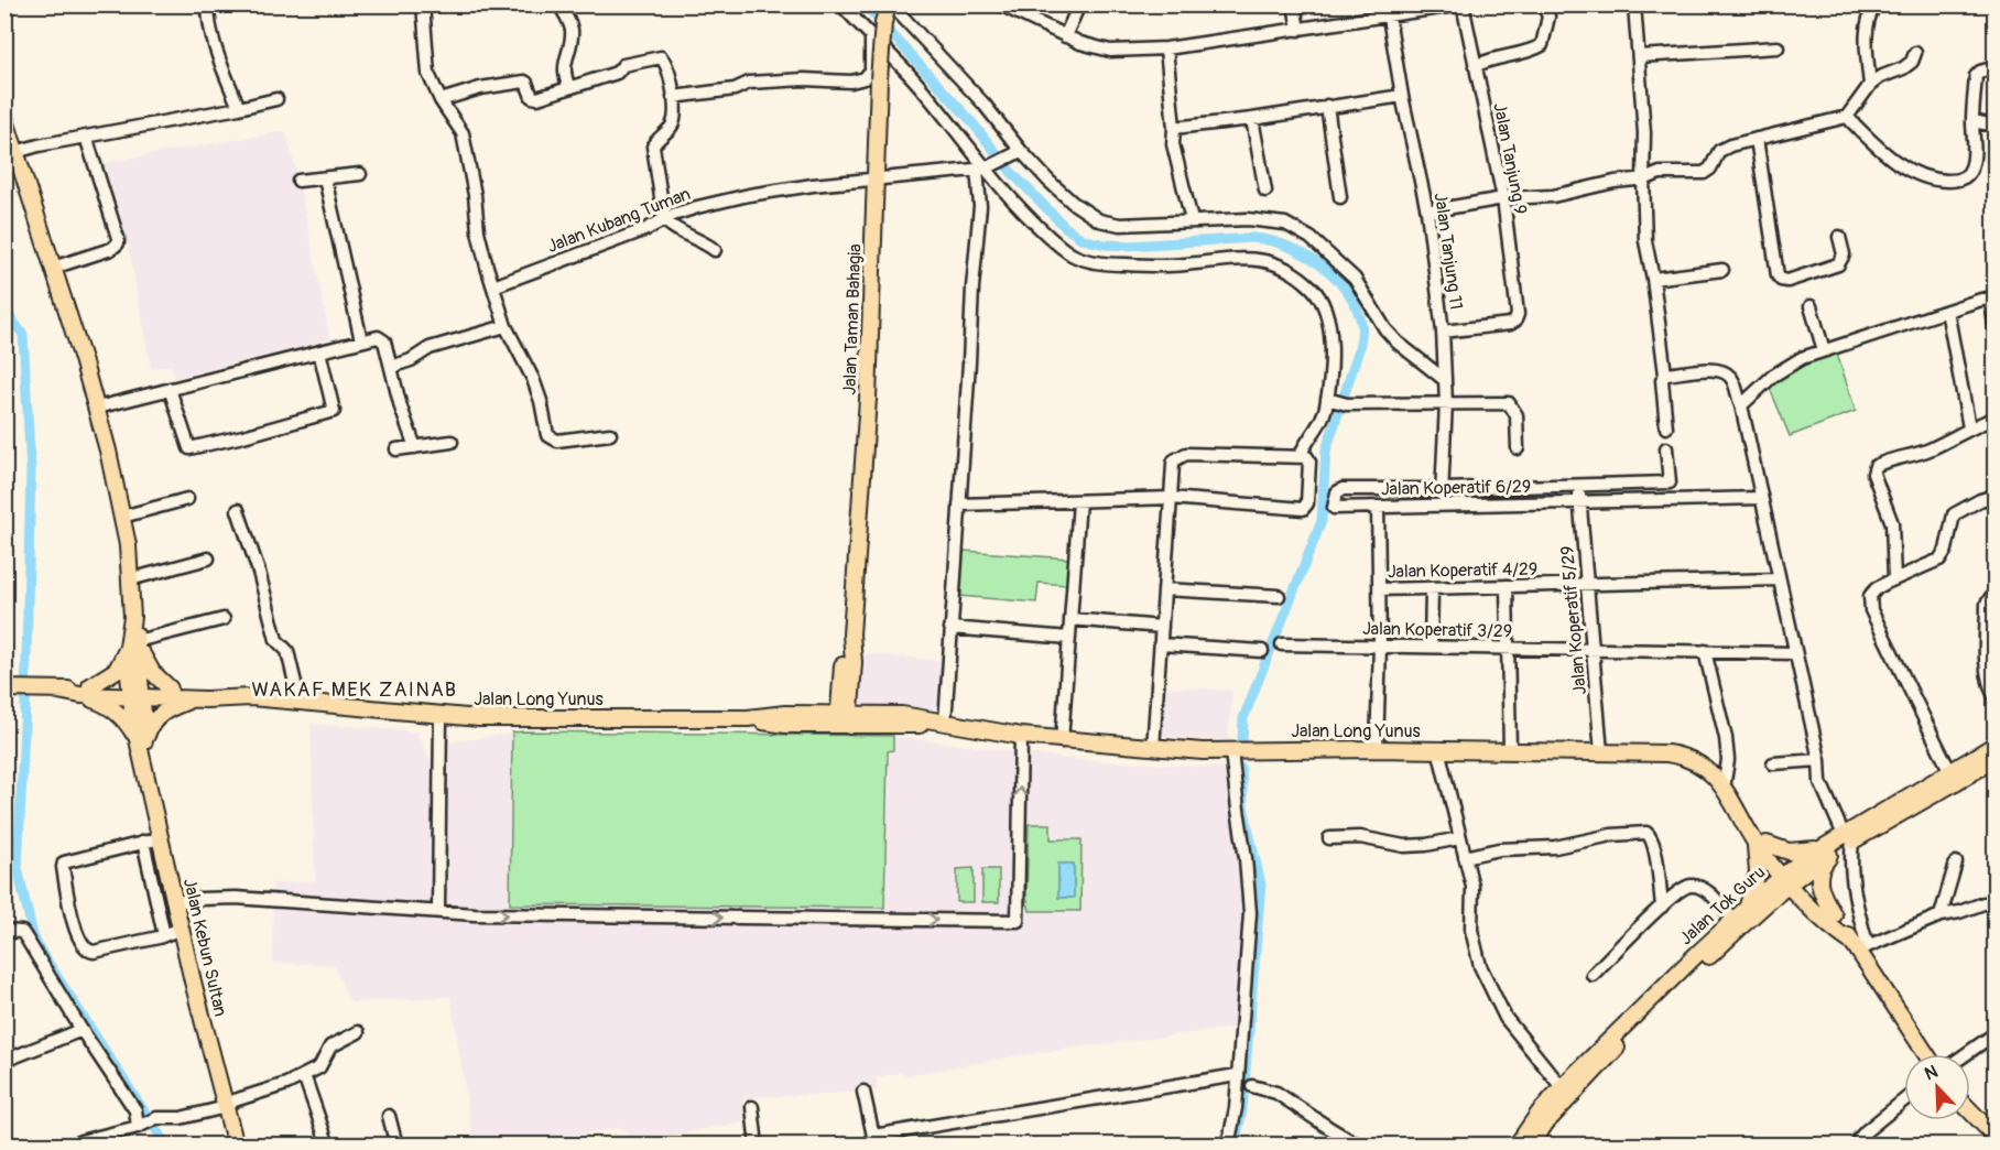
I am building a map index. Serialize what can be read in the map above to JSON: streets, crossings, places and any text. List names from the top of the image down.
{
  "streets": {
    "main road": [
      "Jalan Taman Bahagia",
      "Jalan Long Yunus",
      "Jalan Tok Guru",
      "Jalan Kebun Sultan"
    ],
    "street": [
      "Jalan Tanjung 9",
      "Jalan Kubang Tuman",
      "Jalan Tanjung 11",
      "Jalan Koperatif 6/29",
      "Jalan Koperatif 4/29",
      "Jalan Koperatif 5/29",
      "Jalan Koperatif 3/29"
    ]
  },
  "crossings": [
    ["Jalan Tanjung 9", "Jalan Tanjung 11"],
    ["Jalan Kubang Tuman", "Jalan Taman Bahagia"],
    ["Jalan Tanjung 11", "Jalan Koperatif 6/29"],
    ["Jalan Taman Bahagia", "Jalan Long Yunus"],
    ["Jalan Koperatif 6/29", "Jalan Koperatif 5/29"],
    ["Jalan Koperatif 4/29", "Jalan Koperatif 5/29"],
    ["Jalan Koperatif 5/29", "Jalan Koperatif 3/29"],
    ["Jalan Koperatif 5/29", "Jalan Long Yunus"],
    ["Jalan Long Yunus", "Jalan Tok Guru"],
    ["Jalan Long Yunus", "Jalan Kebun Sultan"]
  ],
  "districts": ["WAKAF MEK ZAINAB"],
  "north": "top left"
}
